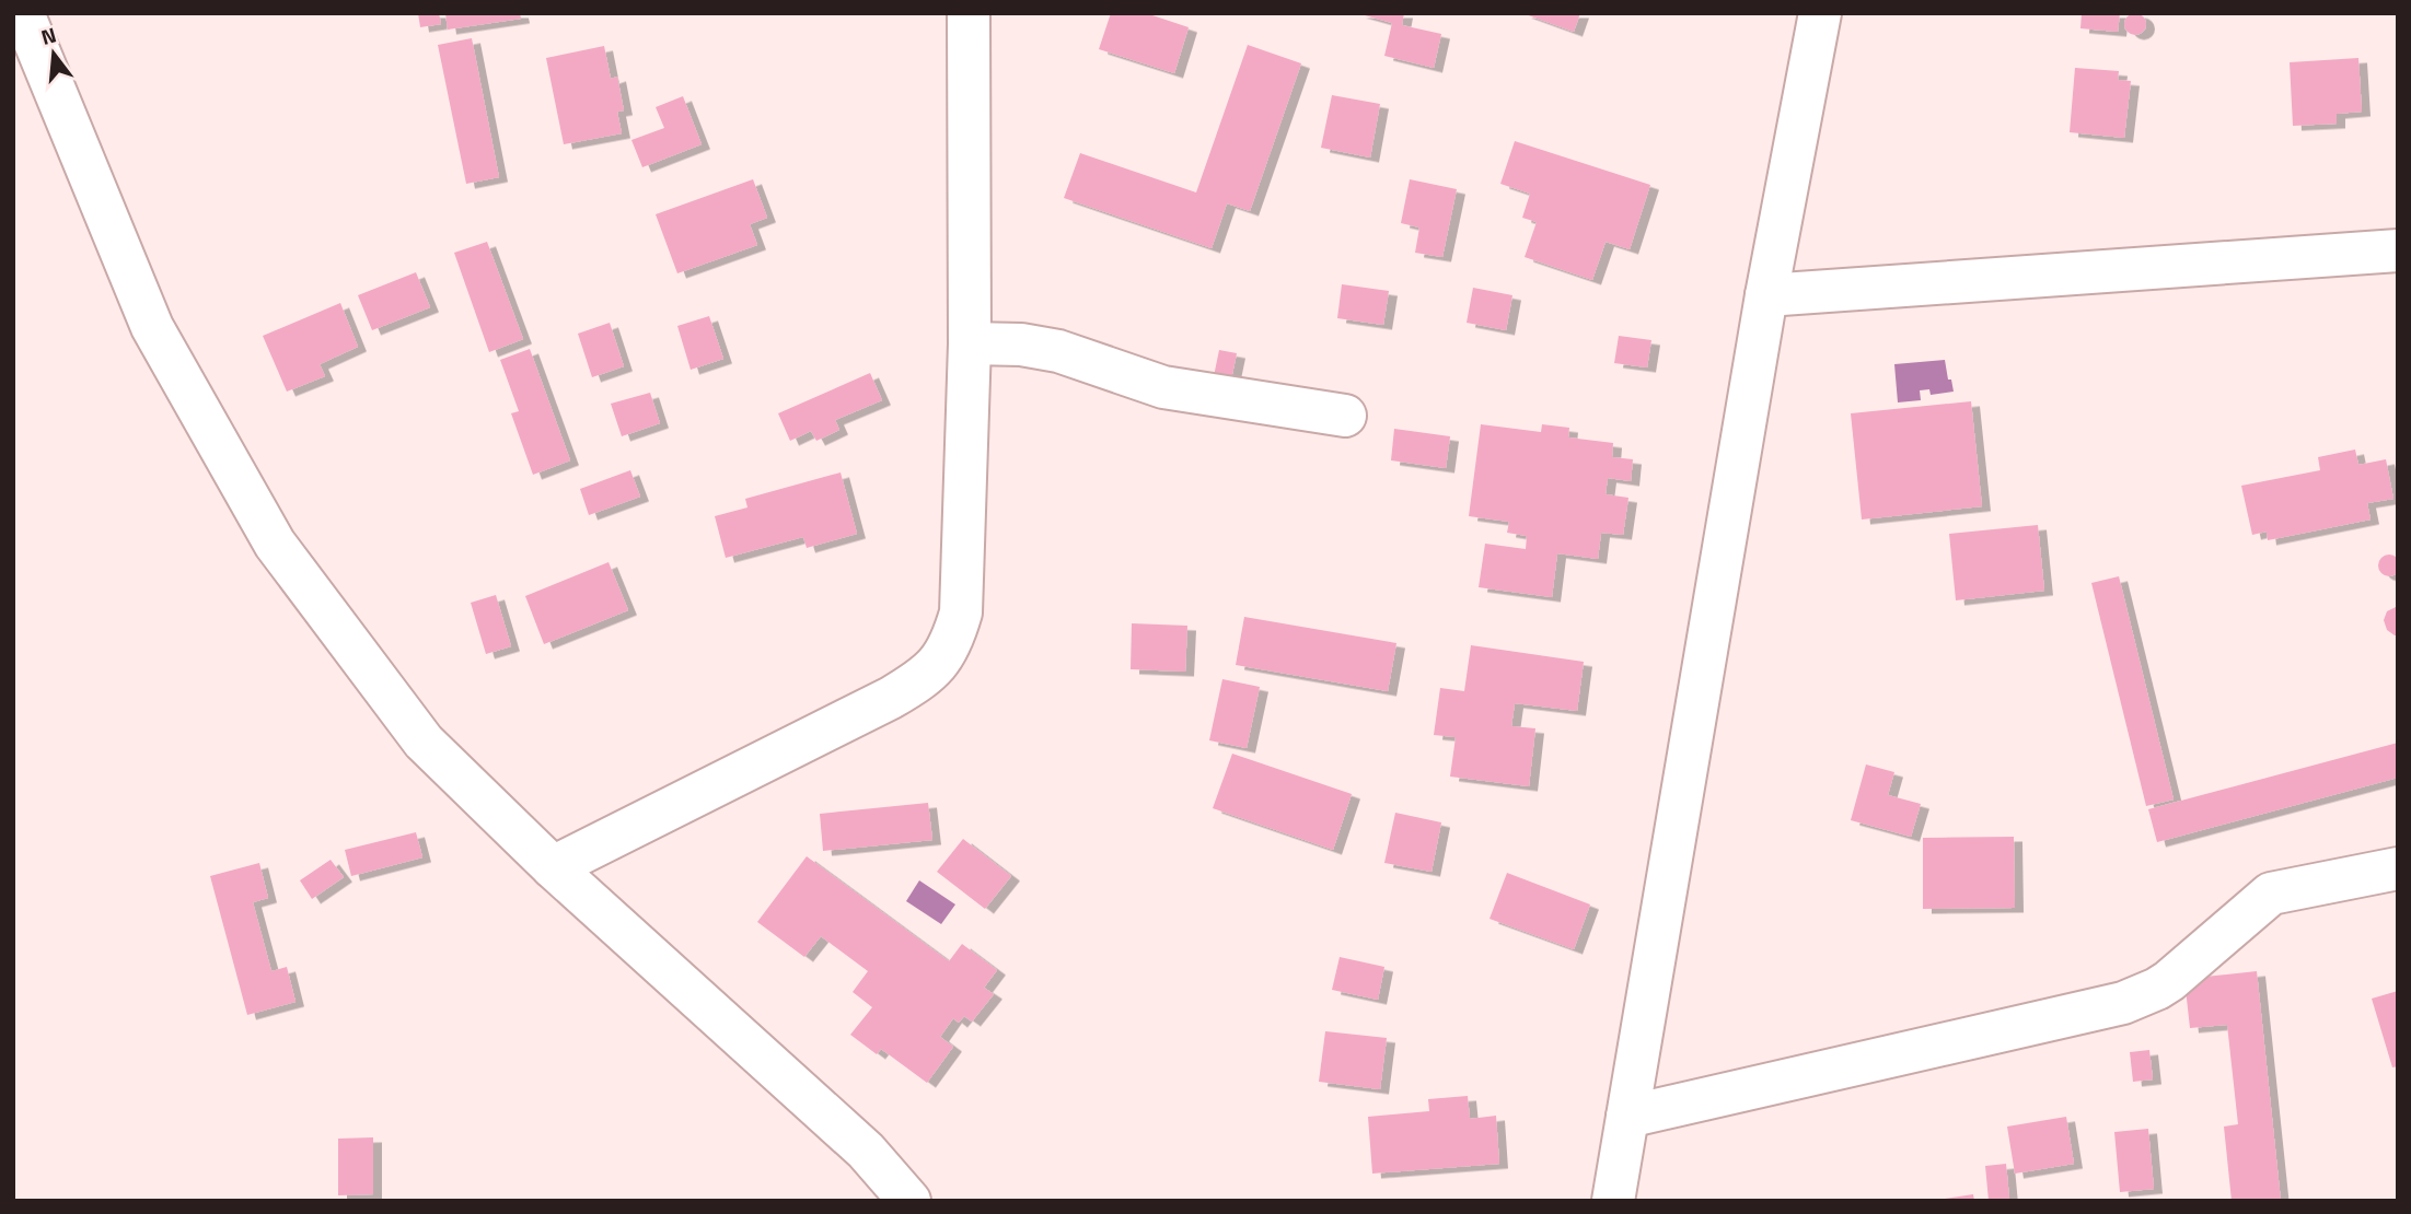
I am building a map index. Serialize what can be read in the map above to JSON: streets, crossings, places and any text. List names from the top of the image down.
{
  "north": "top"
}
